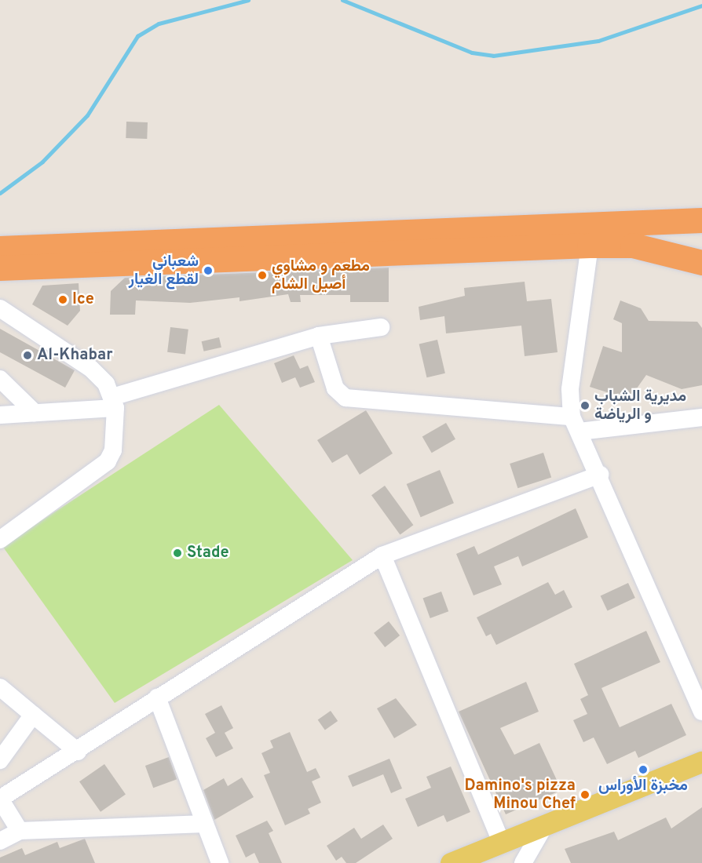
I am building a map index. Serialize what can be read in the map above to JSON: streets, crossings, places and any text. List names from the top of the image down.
{
  "places": [
    "شعباني لقطع الغيار",
    "مطعم و مشاوي أصيل الشام",
    "Ice",
    "Al-Khabar",
    "مديرية الشباب و الرياضة",
    "Stade",
    "مخبزة الأوراس",
    "Damino's pizza Minou Chef"
  ]
}
